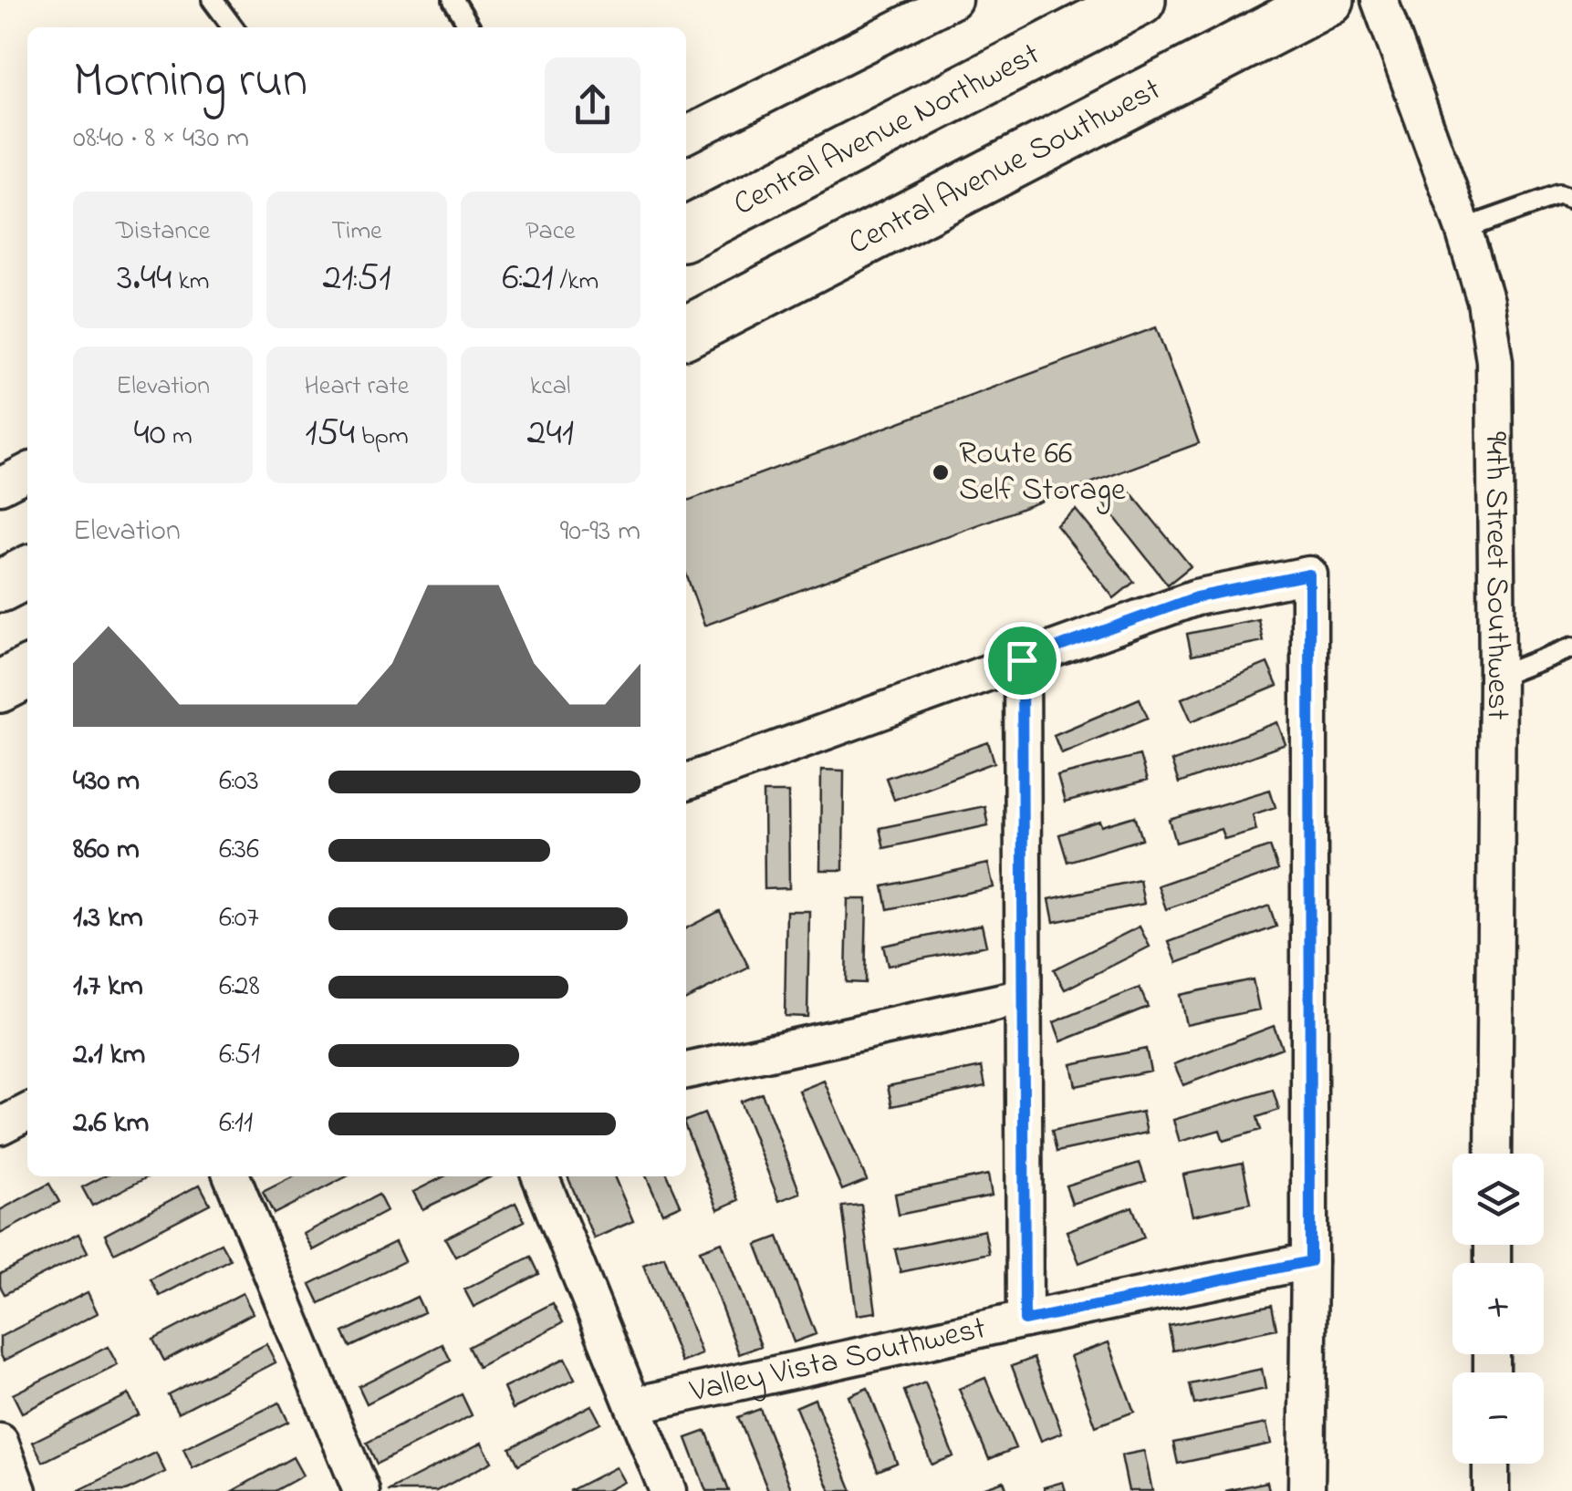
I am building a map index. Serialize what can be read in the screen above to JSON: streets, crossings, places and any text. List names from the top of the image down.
{
  "streets": {
    "main road": ["Central Avenue Northwest", "Central Avenue Southwest"],
    "street": ["94th Street Southwest", "Valley Vista Southwest"]
  },
  "places": ["Route 66 Self Storage"],
  "page": {
    "heading": ["Morning run", "08:40 · 8 × 430 m"],
    "stats": [
      ["Distance", "3.44 km"],
      ["Time", "21:51"],
      ["Pace", "6:21 /km"],
      ["Elevation", "40 m"],
      ["Heart rate", "154 bpm"],
      ["kcal", "241"]
    ],
    "chart": ["Elevation", "90–93 m"],
    "list": [
      {
        "name": "430 m",
        "note": "6:03"
      },
      {
        "name": "860 m",
        "note": "6:36"
      },
      {
        "name": "1.3 km",
        "note": "6:07"
      },
      {
        "name": "1.7 km",
        "note": "6:28"
      },
      {
        "name": "2.1 km",
        "note": "6:51"
      },
      {
        "name": "2.6 km",
        "note": "6:11"
      }
    ],
    "map_buttons": ["+", "−"]
  }
}
